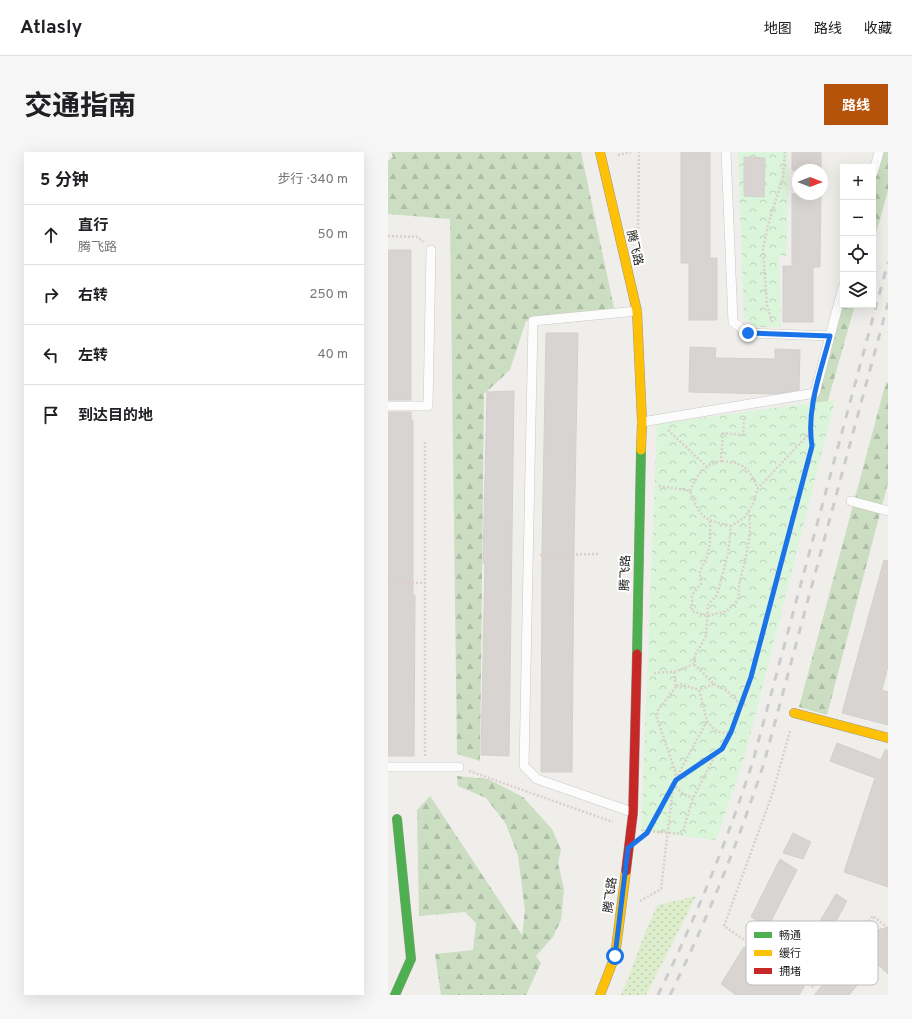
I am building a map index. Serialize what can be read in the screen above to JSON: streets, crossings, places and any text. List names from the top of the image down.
{
  "streets": {
    "street": ["腾飞路"]
  },
  "legend": ["畅通", "缓行", "拥堵"],
  "north": "right",
  "page": {
    "header": "Atlasly",
    "nav": ["地图", "路线", "收藏"],
    "title": "交通指南",
    "buttons": "路线",
    "heading": ["5 分钟", "步行 · 340 m"],
    "map_buttons": ["+", "−"],
    "list": [
      ["直行", "腾飞路", "50 m"],
      ["右转", "250 m"],
      ["左转", "40 m"],
      "到达目的地"
    ]
  }
}
